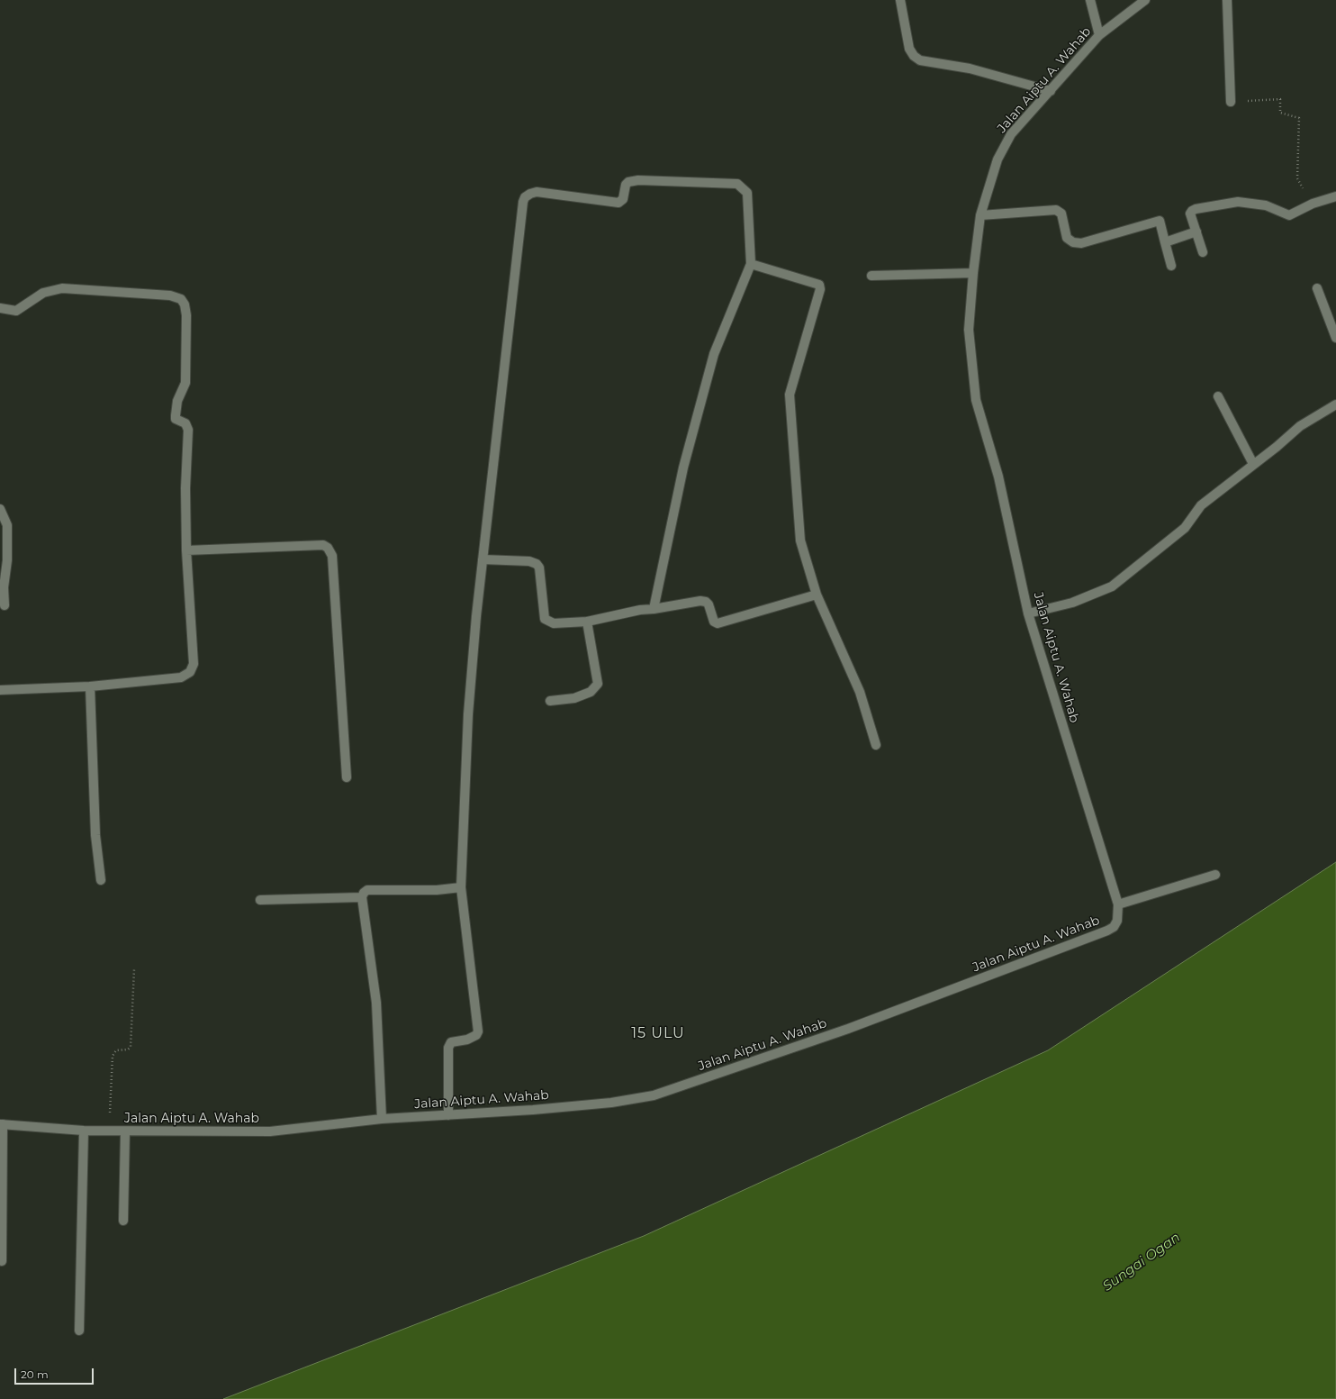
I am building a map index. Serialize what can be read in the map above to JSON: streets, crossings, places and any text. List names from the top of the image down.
{
  "streets": {
    "street": ["Jalan Aiptu A. Wahab"]
  },
  "districts": ["15 ULU"],
  "water": ["Sungai Ogan"],
  "scale_bar": "20 m"
}
